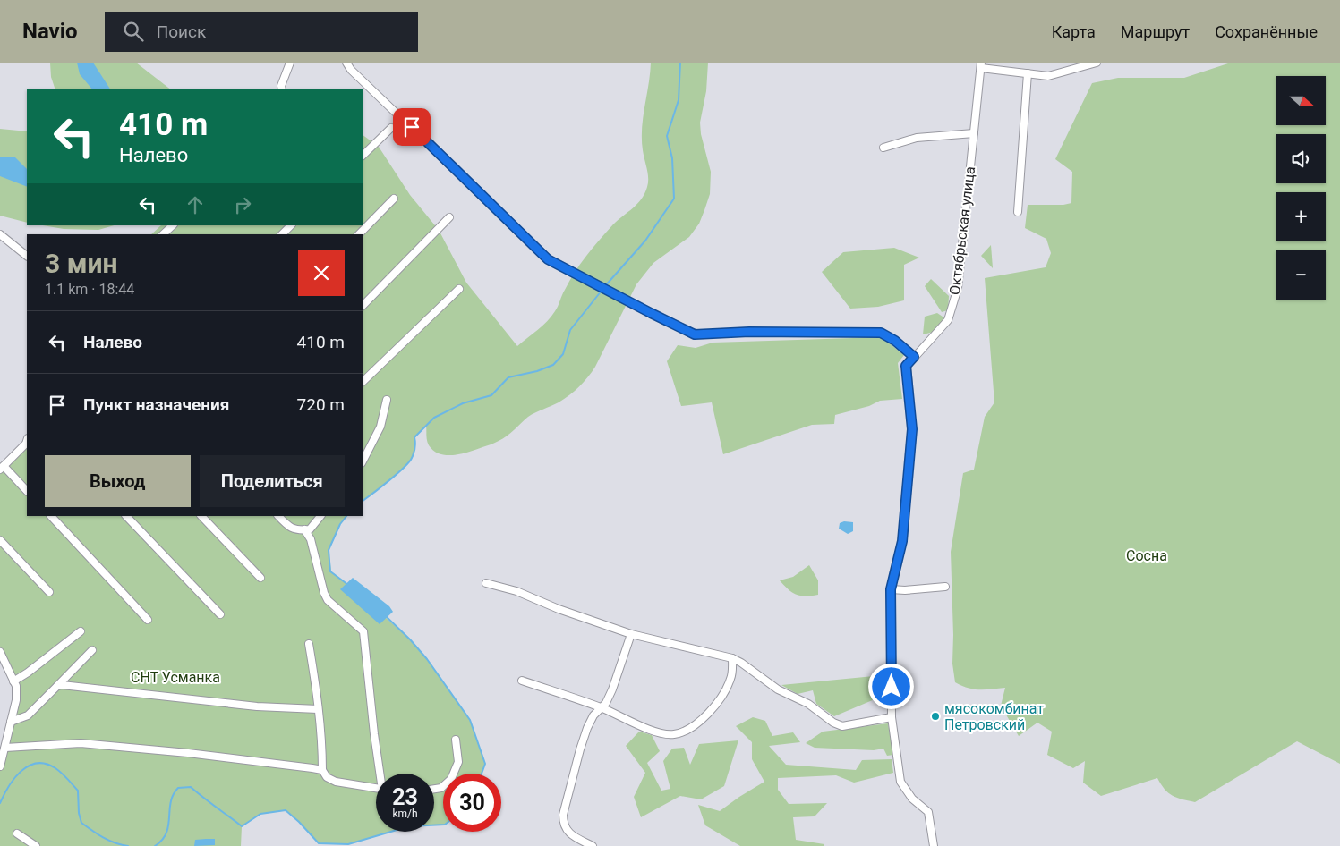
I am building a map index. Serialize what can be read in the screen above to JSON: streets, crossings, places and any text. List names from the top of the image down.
{
  "streets": {
    "street": ["Октябрьская улица"]
  },
  "parks": ["Сосна", "СНТ Усманка"],
  "places": ["мясокомбинат Петровский"],
  "north": "right",
  "page": {
    "header": "Navio",
    "search": "Поиск",
    "nav": ["Карта", "Маршрут", "Сохранённые"],
    "map_buttons": ["+", "−"],
    "turn": ["410 m", "Налево"],
    "heading": ["3 мин", "1.1 km · 18:44"],
    "list": [
      {
        "name": "Налево",
        "value": "410 m"
      },
      {
        "name": "Пункт назначения",
        "value": "720 m"
      }
    ],
    "buttons": ["Выход", "Поделиться"],
    "speed": "23 km/h",
    "limit": "30"
  }
}
